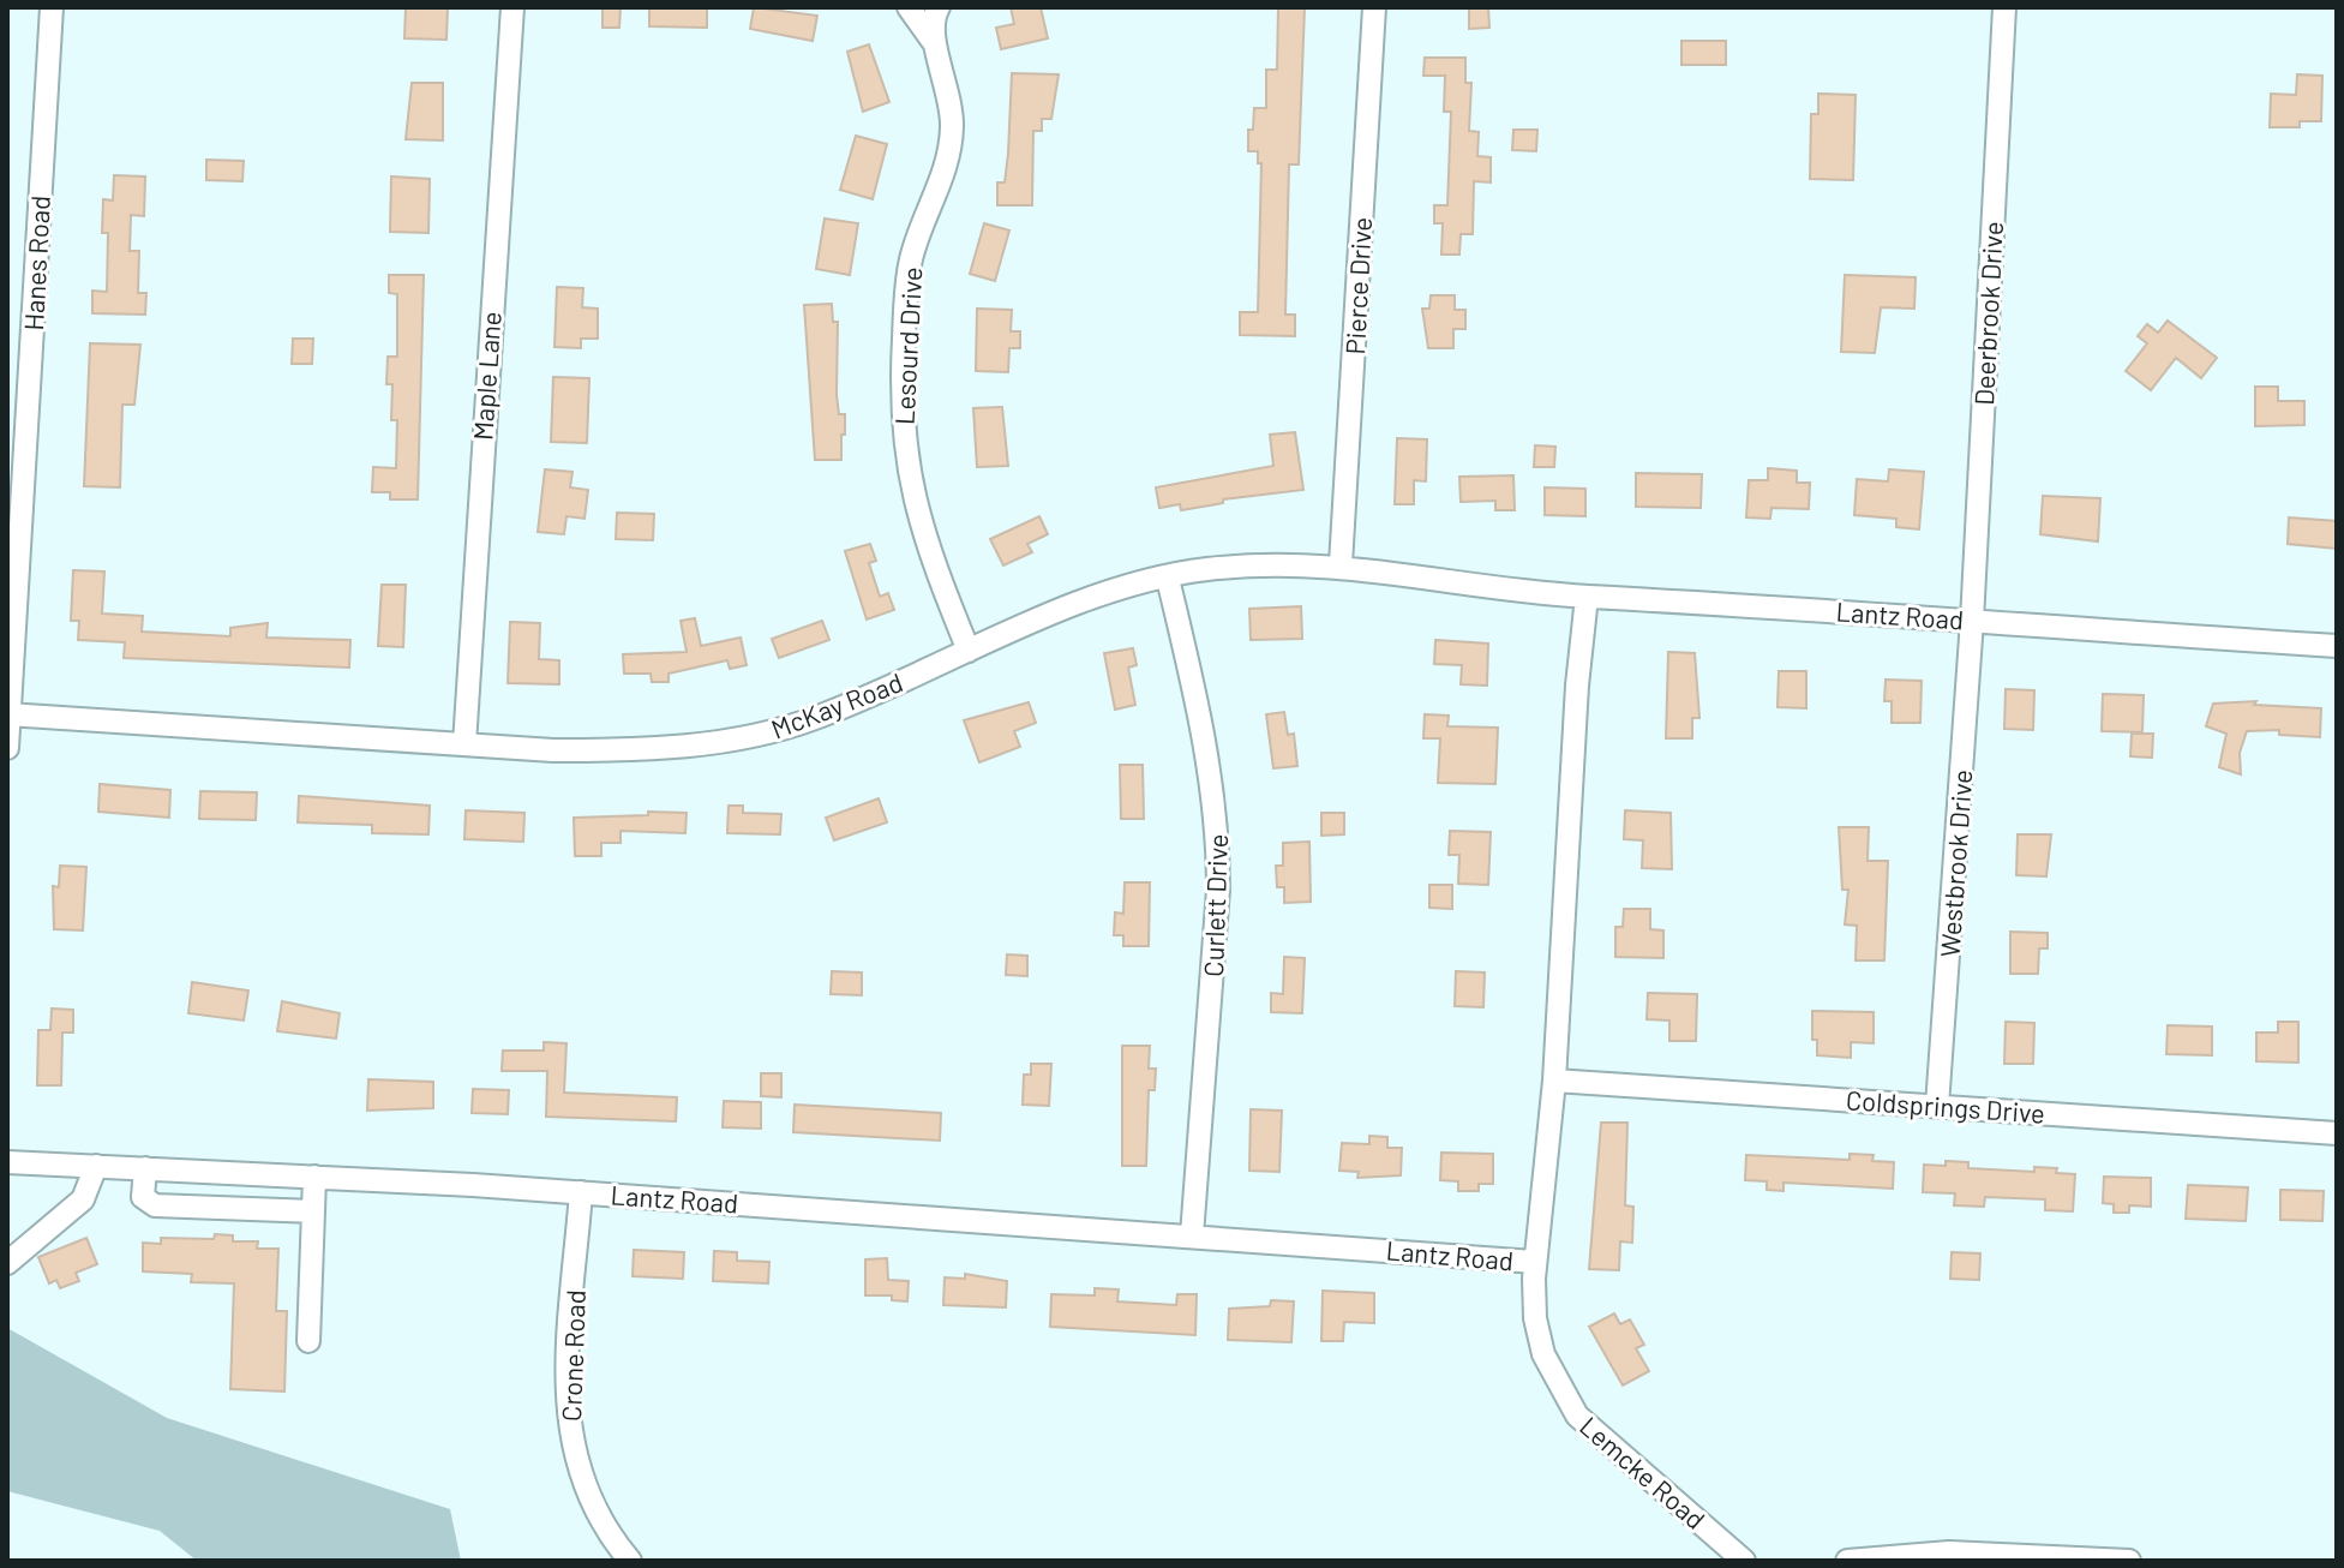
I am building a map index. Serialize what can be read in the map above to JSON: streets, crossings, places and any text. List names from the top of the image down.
{
  "streets": {
    "street": [
      "Hanes Road",
      "Pierce Drive",
      "Deerbrook Drive",
      "Lesourd Drive",
      "Maple Lane",
      "Lantz Road",
      "McKay Road",
      "Westbrook Drive",
      "Curlett Drive",
      "Coldsprings Drive",
      "Crone Road",
      "Lemcke Road"
    ]
  },
  "crossings": [
    ["Hanes Road", "McKay Road"],
    ["Pierce Drive", "McKay Road"],
    ["Deerbrook Drive", "Lantz Road"],
    ["Deerbrook Drive", "Westbrook Drive"],
    ["Lesourd Drive", "McKay Road"],
    ["Maple Lane", "McKay Road"],
    ["Lantz Road", "McKay Road"],
    ["Lantz Road", "Westbrook Drive"],
    ["Lantz Road", "Curlett Drive"],
    ["Lantz Road", "Coldsprings Drive"],
    ["Lantz Road", "Crone Road"],
    ["Lantz Road", "Lemcke Road"],
    ["McKay Road", "Curlett Drive"],
    ["Westbrook Drive", "Coldsprings Drive"]
  ]
}
